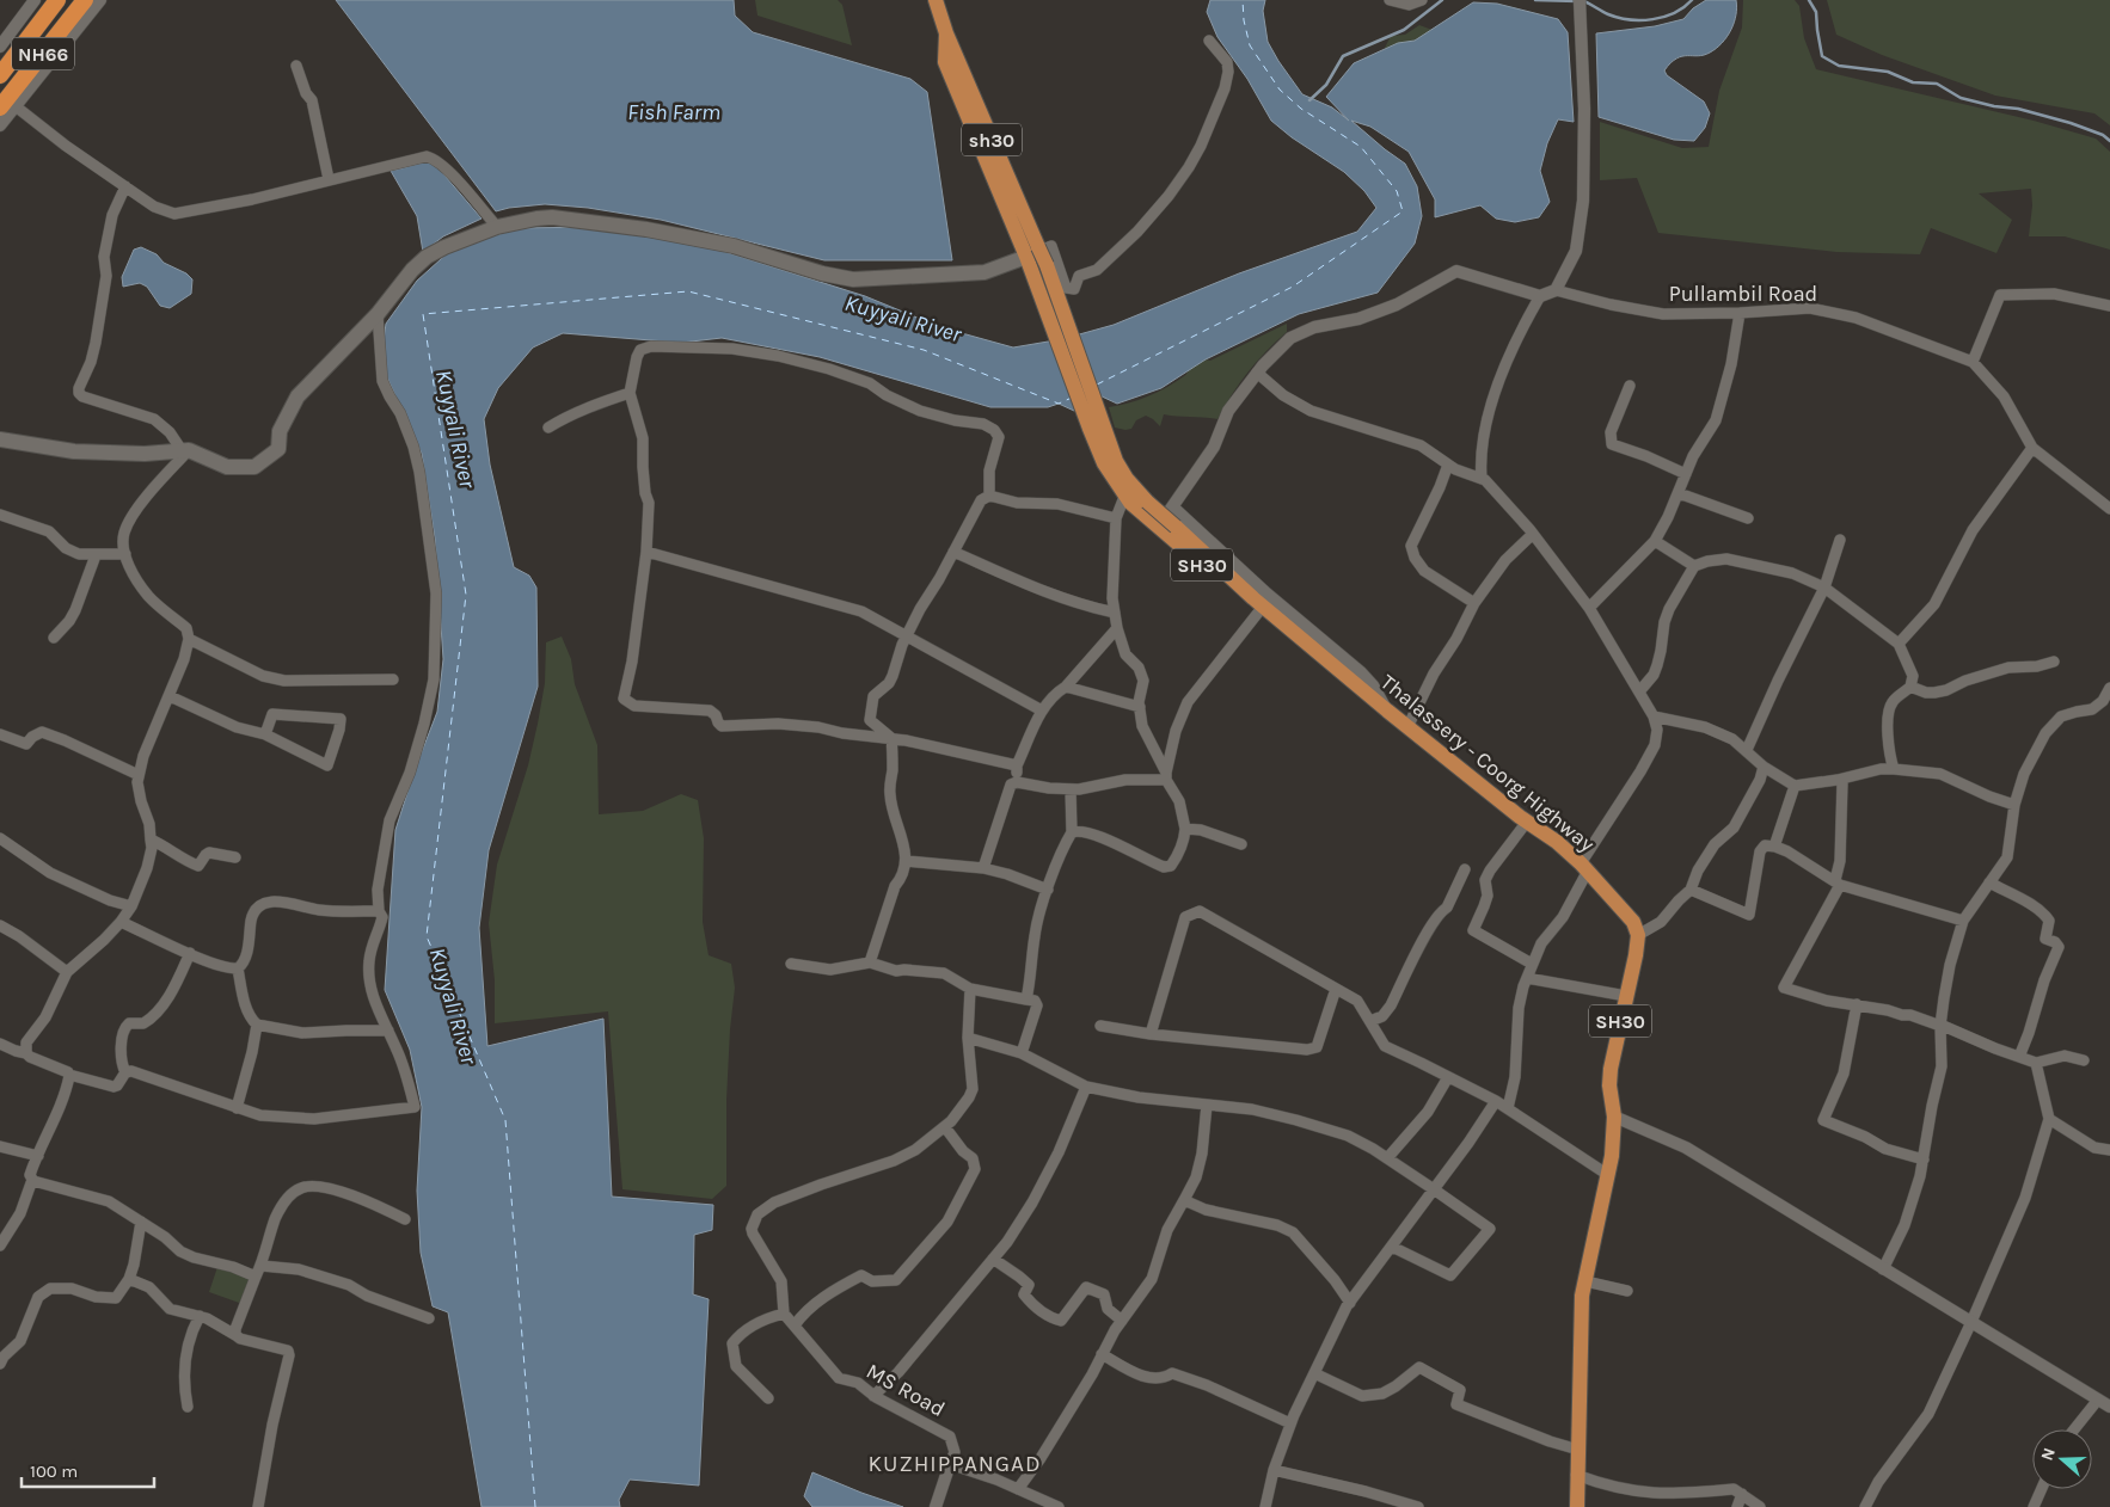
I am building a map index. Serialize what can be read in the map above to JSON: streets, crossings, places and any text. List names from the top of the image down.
{
  "streets": {
    "highway": ["NH66"],
    "main road": ["sh30", "SH30", "Thalassery - Coorg Highway"],
    "street": ["Pullambil Road", "MS Road"]
  },
  "crossings": [
    ["sh30", "SH30"],
    ["sh30", "Thalassery - Coorg Highway"],
    ["SH30", "Thalassery - Coorg Highway"]
  ],
  "districts": ["KUZHIPPANGAD"],
  "water": ["Fish Farm", "Kuyyali River"],
  "scale_bar": "100 m",
  "north": "left"
}
